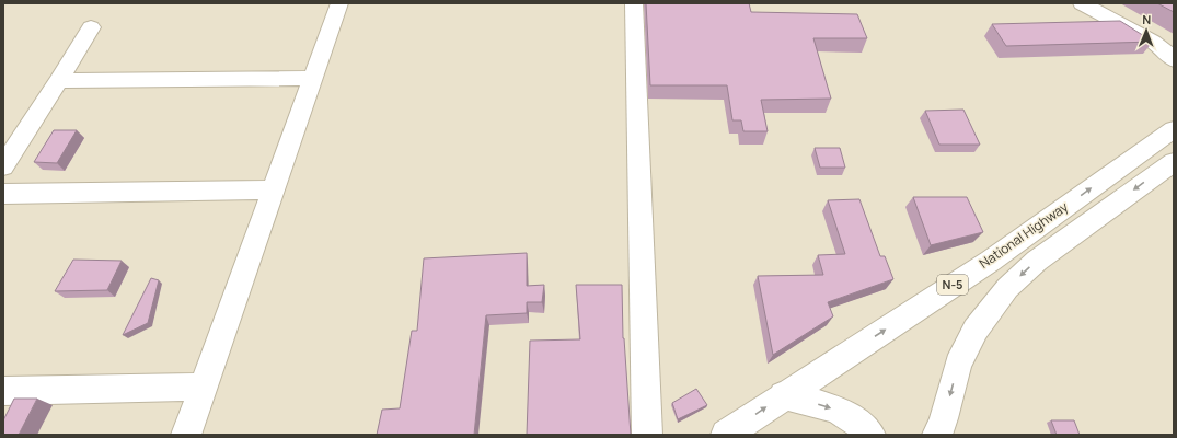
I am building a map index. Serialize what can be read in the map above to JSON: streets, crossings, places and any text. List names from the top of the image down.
{
  "streets": {
    "main road": ["National Highway", "N-5"]
  },
  "north": "top"
}
